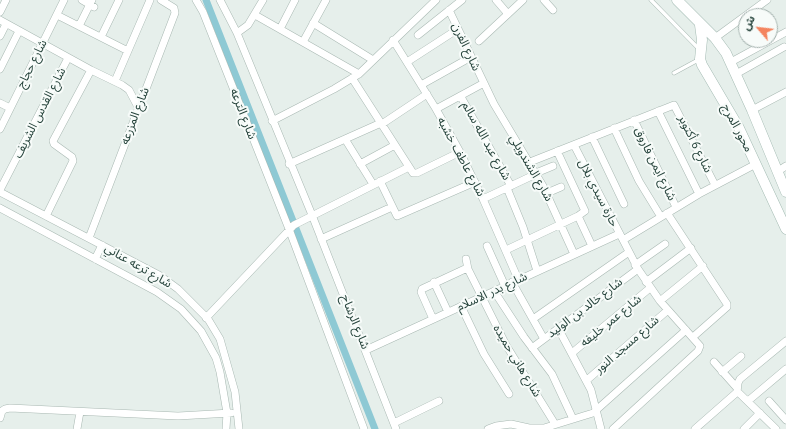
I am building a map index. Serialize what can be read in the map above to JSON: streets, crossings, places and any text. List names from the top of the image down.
{
  "streets": {
    "main road": ["محور المرج"],
    "street": [
      "شارع الفرن",
      "شارع حجاج",
      "شارع القدس الشريف",
      "شارع الترعه",
      "شارع المزرعه",
      "شارع عبد الله سالم",
      "شارع 6 أكتوبر",
      "شارع عاطف خشبه",
      "شارع ايمن فاروق",
      "شارع الشندويلي",
      "حارة سيدي بلال",
      "شارع ترعه عناني",
      "شارع بدر الاسلام",
      "شارع خالد بن الوليد",
      "شارع عمر خليفه",
      "شارع الرشاح",
      "شارع مسجد النور",
      "شارع هاني حميده"
    ]
  },
  "crossings": [
    ["شارع الفرن", "شارع الشندويلي"],
    ["شارع القدس الشريف", "شارع ترعه عناني"],
    ["شارع الترعه", "شارع الرشاح"],
    ["شارع المزرعه", "شارع ترعه عناني"],
    ["شارع عبد الله سالم", "شارع بدر الاسلام"],
    ["شارع عاطف خشبه", "شارع بدر الاسلام"],
    ["شارع الشندويلي", "شارع بدر الاسلام"],
    ["حارة سيدي بلال", "شارع بدر الاسلام"],
    ["حارة سيدي بلال", "شارع خالد بن الوليد"],
    ["حارة سيدي بلال", "شارع عمر خليفه"],
    ["حارة سيدي بلال", "شارع مسجد النور"],
    ["شارع بدر الاسلام", "شارع الرشاح"],
    ["شارع بدر الاسلام", "شارع هاني حميده"]
  ],
  "north": "top left"
}
